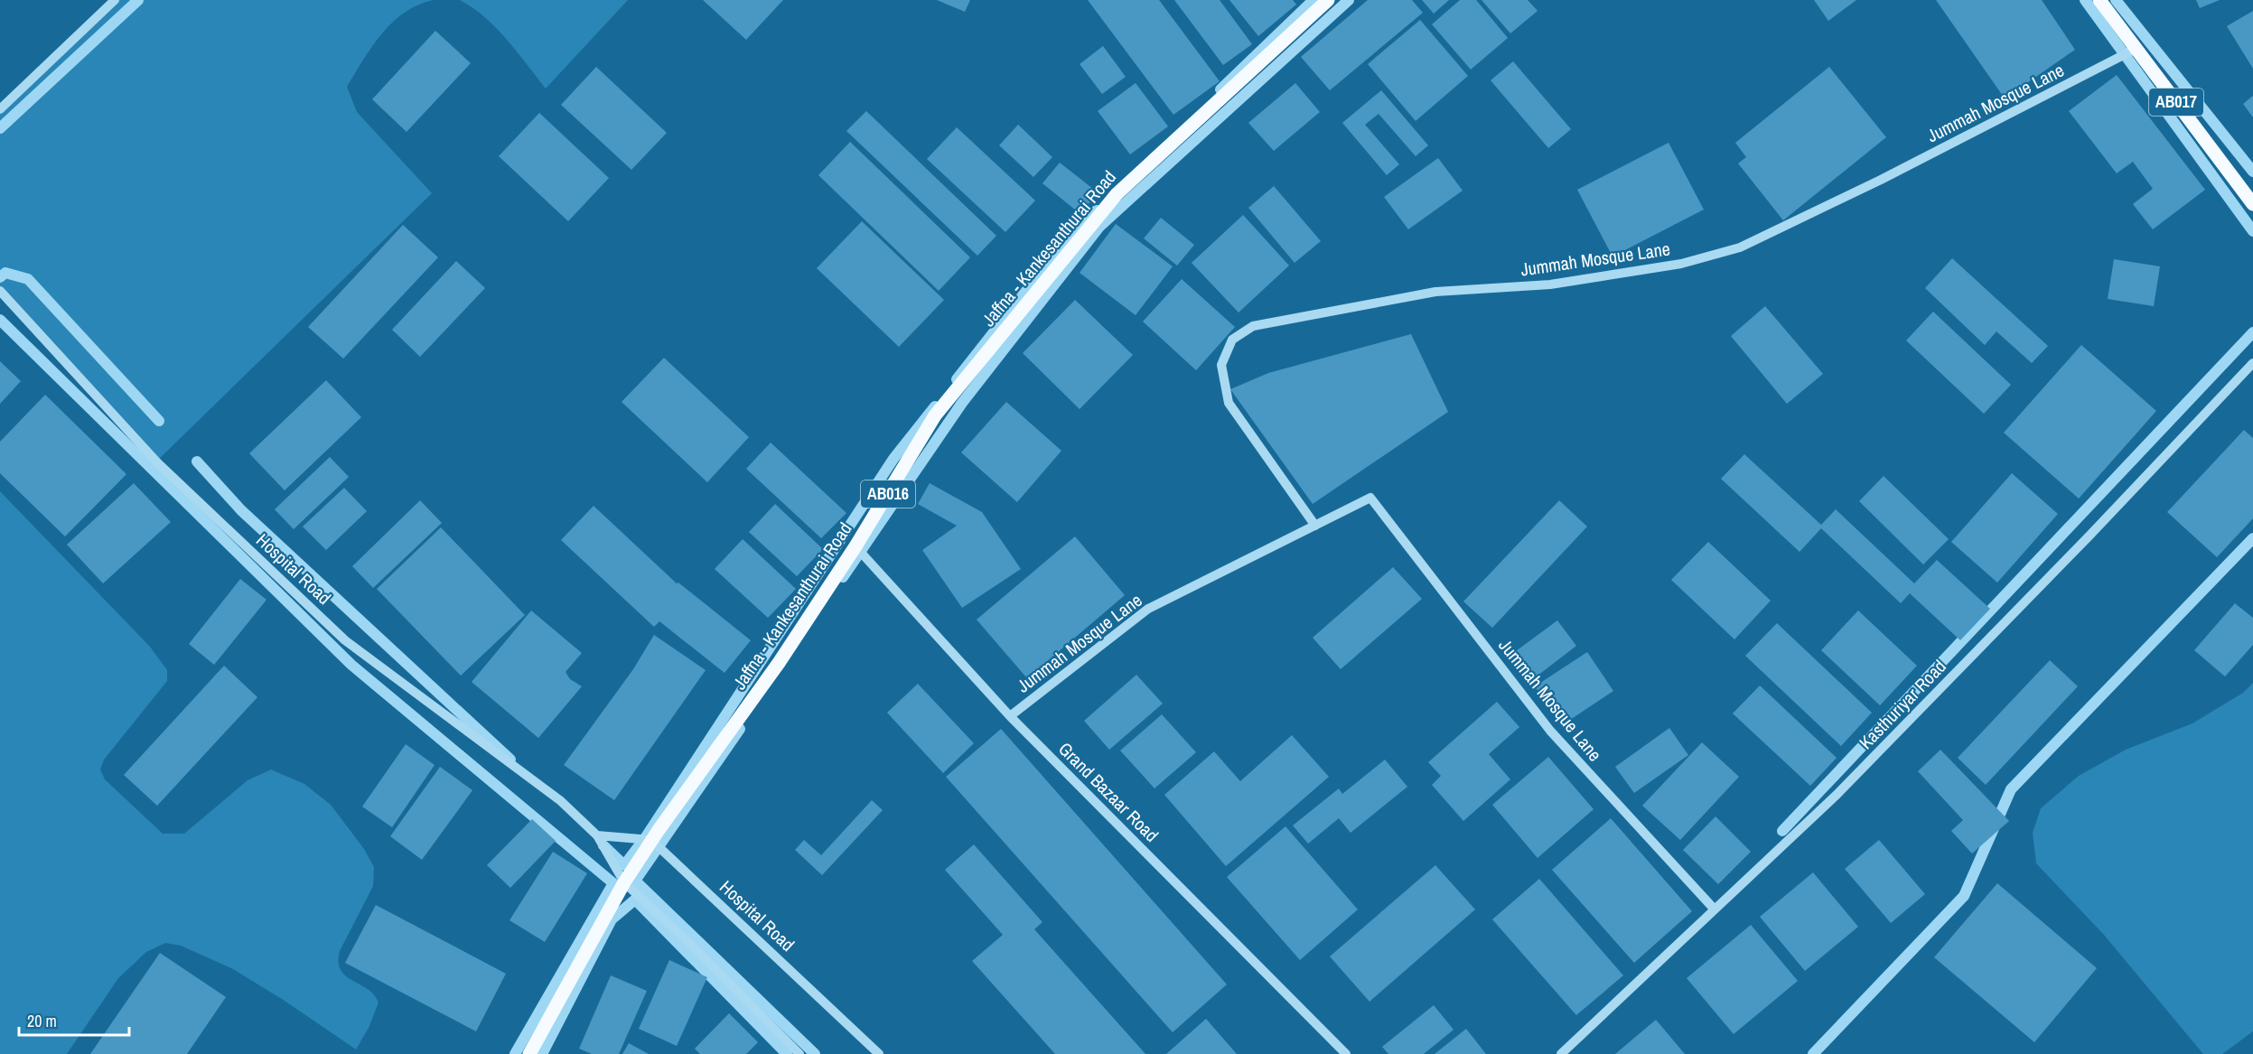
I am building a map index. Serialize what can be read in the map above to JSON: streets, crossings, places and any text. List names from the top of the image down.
{
  "streets": {
    "main road": ["AB017", "Jaffna - Kankesanthurai Road", "AB016"],
    "street": [
      "Jummah Mosque Lane",
      "Hospital Road",
      "Kasthuriyar Road",
      "Grand Bazaar Road"
    ]
  },
  "crossings": [
    ["AB017", "Jummah Mosque Lane"],
    ["Jummah Mosque Lane", "Kasthuriyar Road"],
    ["Jummah Mosque Lane", "Grand Bazaar Road"],
    ["Jaffna - Kankesanthurai Road", "Hospital Road"],
    ["Jaffna - Kankesanthurai Road", "Grand Bazaar Road"]
  ],
  "scale_bar": "20 m"
}
